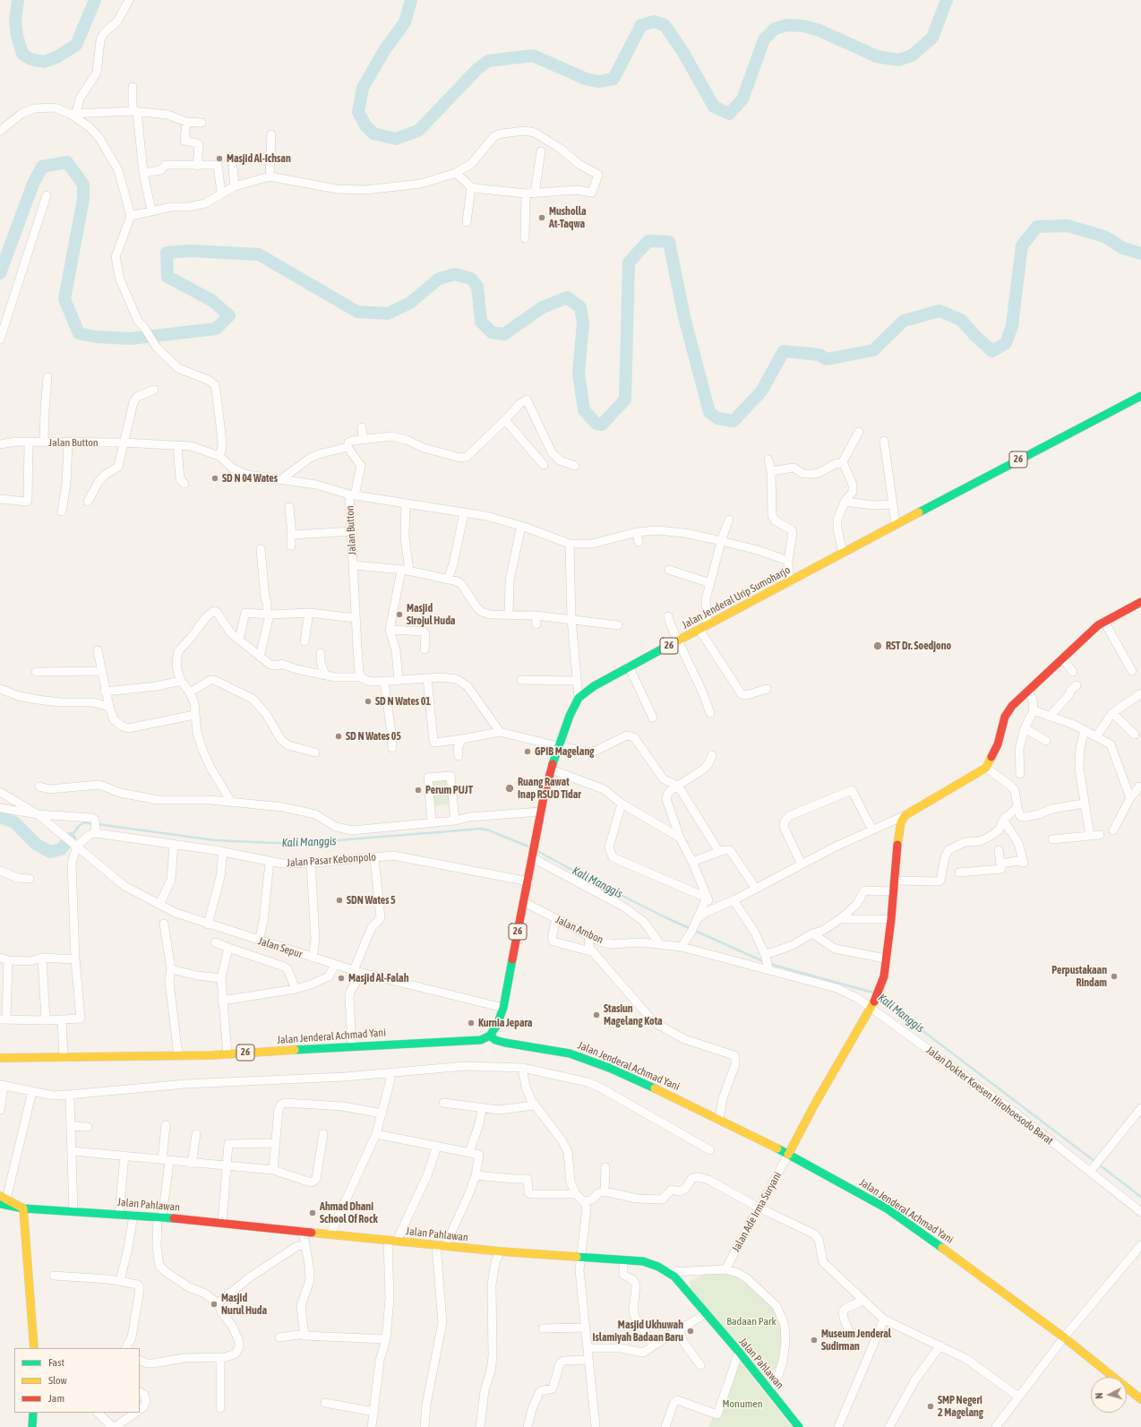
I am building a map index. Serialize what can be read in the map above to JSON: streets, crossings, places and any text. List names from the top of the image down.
{
  "streets": {
    "main road": [
      "26",
      "Jalan Jenderal Urip Sumoharjo",
      "Jalan Jenderal Achmad Yani",
      "Jalan Pahlawan"
    ],
    "street": [
      "Jalan Button",
      "Jalan Pasar Kebonpolo",
      "Jalan Ambon",
      "Jalan Sepur",
      "Jalan Dokter Koesen Hirohoesodo Barat",
      "Jalan Ade Irma Suryani"
    ]
  },
  "crossings": [
    ["Jalan Jenderal Urip Sumoharjo", "Jalan Pasar Kebonpolo"],
    ["Jalan Jenderal Urip Sumoharjo", "Jalan Ambon"],
    ["Jalan Jenderal Urip Sumoharjo", "Jalan Sepur"],
    ["Jalan Jenderal Urip Sumoharjo", "Jalan Jenderal Achmad Yani"],
    ["Jalan Pasar Kebonpolo", "Jalan Sepur"],
    ["Jalan Ambon", "Jalan Dokter Koesen Hirohoesodo Barat"],
    ["Jalan Jenderal Achmad Yani", "Jalan Ade Irma Suryani"]
  ],
  "water": ["Kali Manggis"],
  "parks": ["Badaan Park", "Monumen"],
  "places": [
    "Masjid Al-Ichsan",
    "Musholla At-Taqwa",
    "SD N 04 Wates",
    "Masjid Sirojul Huda",
    "RST Dr. Soedjono",
    "SD N Wates 01",
    "SD N Wates 05",
    "GPIB Magelang",
    "Ruang Rawat Inap RSUD Tidar",
    "Perum PUJT",
    "SDN Wates 5",
    "Perpustakaan Rindam",
    "Masjid Al-Falah",
    "Stasiun Magelang Kota",
    "Kurnia Jepara",
    "Ahmad Dhani School Of Rock",
    "Masjid Nurul Huda",
    "Masjid Ukhuwah Islamiyah Badaan Baru",
    "Museum Jenderal Sudirman",
    "SMP Negeri 2 Magelang"
  ],
  "legend": ["Fast", "Slow", "Jam"],
  "north": "left"
}
